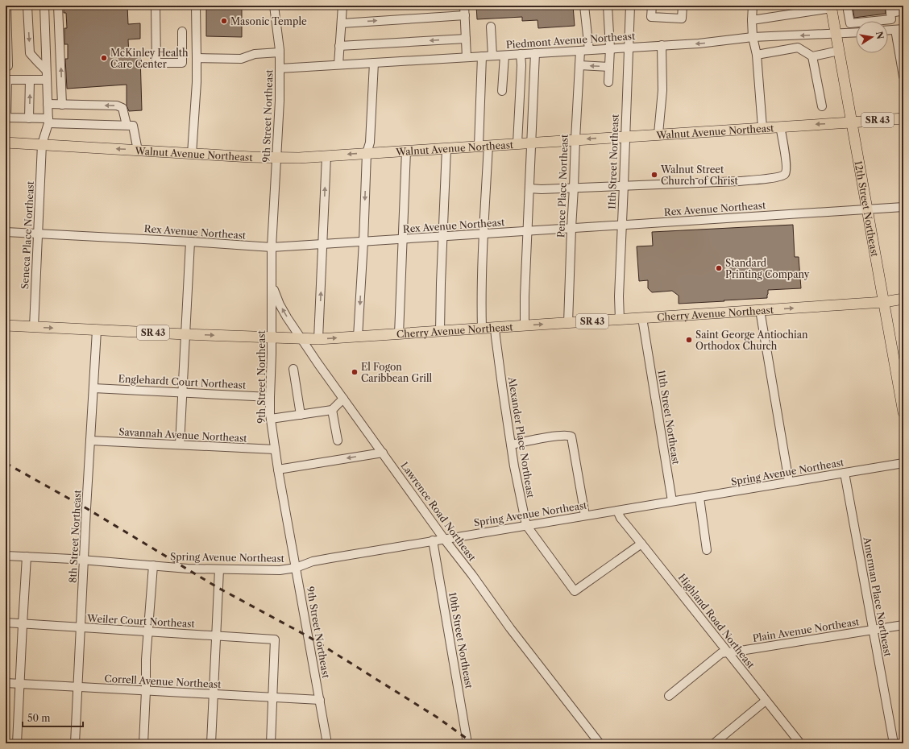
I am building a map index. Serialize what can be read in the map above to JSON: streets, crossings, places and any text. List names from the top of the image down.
{
  "streets": {
    "main road": [
      "SR 43",
      "Walnut Avenue Northeast",
      "12th Street Northeast",
      "Cherry Avenue Northeast"
    ],
    "street": [
      "Piedmont Avenue Northeast",
      "9th Street Northeast",
      "11th Street Northeast",
      "Pence Place Northeast",
      "Rex Avenue Northeast",
      "Seneca Place Northeast",
      "Englehardt Court Northeast",
      "Savannah Avenue Northeast",
      "Alexander Place Northeast",
      "Spring Avenue Northeast",
      "Lawrence Road Northeast",
      "8th Street Northeast",
      "Amerman Place Northeast",
      "Weiler Court Northeast",
      "Highland Road Northeast",
      "Plain Avenue Northeast",
      "10th Street Northeast",
      "Correll Avenue Northeast"
    ]
  },
  "crossings": [
    ["Piedmont Avenue Northeast", "9th Street Northeast"],
    ["Piedmont Avenue Northeast", "11th Street Northeast"],
    ["Piedmont Avenue Northeast", "Pence Place Northeast"],
    ["Piedmont Avenue Northeast", "12th Street Northeast"],
    ["9th Street Northeast", "Walnut Avenue Northeast"],
    ["9th Street Northeast", "Rex Avenue Northeast"],
    ["9th Street Northeast", "Cherry Avenue Northeast"],
    ["9th Street Northeast", "Englehardt Court Northeast"],
    ["9th Street Northeast", "Savannah Avenue Northeast"],
    ["9th Street Northeast", "Spring Avenue Northeast"],
    ["9th Street Northeast", "Lawrence Road Northeast"],
    ["9th Street Northeast", "Correll Avenue Northeast"],
    ["Walnut Avenue Northeast", "11th Street Northeast"],
    ["Walnut Avenue Northeast", "Pence Place Northeast"],
    ["Walnut Avenue Northeast", "12th Street Northeast"],
    ["Walnut Avenue Northeast", "Seneca Place Northeast"],
    ["11th Street Northeast", "Rex Avenue Northeast"],
    ["11th Street Northeast", "Cherry Avenue Northeast"],
    ["11th Street Northeast", "Spring Avenue Northeast"],
    ["Pence Place Northeast", "Rex Avenue Northeast"],
    ["Pence Place Northeast", "Cherry Avenue Northeast"],
    ["Rex Avenue Northeast", "12th Street Northeast"],
    ["Rex Avenue Northeast", "Seneca Place Northeast"],
    ["12th Street Northeast", "Cherry Avenue Northeast"],
    ["Seneca Place Northeast", "Cherry Avenue Northeast"],
    ["Cherry Avenue Northeast", "Alexander Place Northeast"],
    ["Cherry Avenue Northeast", "Lawrence Road Northeast"],
    ["Cherry Avenue Northeast", "8th Street Northeast"],
    ["Englehardt Court Northeast", "8th Street Northeast"],
    ["Savannah Avenue Northeast", "8th Street Northeast"],
    ["Alexander Place Northeast", "Spring Avenue Northeast"],
    ["Alexander Place Northeast", "Highland Road Northeast"],
    ["Spring Avenue Northeast", "Lawrence Road Northeast"],
    ["Spring Avenue Northeast", "8th Street Northeast"],
    ["Spring Avenue Northeast", "Amerman Place Northeast"],
    ["Spring Avenue Northeast", "Highland Road Northeast"],
    ["Spring Avenue Northeast", "10th Street Northeast"],
    ["8th Street Northeast", "Weiler Court Northeast"],
    ["8th Street Northeast", "Correll Avenue Northeast"],
    ["Amerman Place Northeast", "Plain Avenue Northeast"],
    ["Weiler Court Northeast", "Correll Avenue Northeast"],
    ["Highland Road Northeast", "Plain Avenue Northeast"]
  ],
  "one_way": ["Cherry Avenue Northeast"],
  "places": [
    "Masonic Temple",
    "McKinley Health Care Center",
    "Walnut Street Church of Christ",
    "Standard Printing Company",
    "Saint George Antiochian Orthodox Church",
    "El Fogon Caribbean Grill"
  ],
  "scale_bar": "50 m",
  "north": "right"
}
